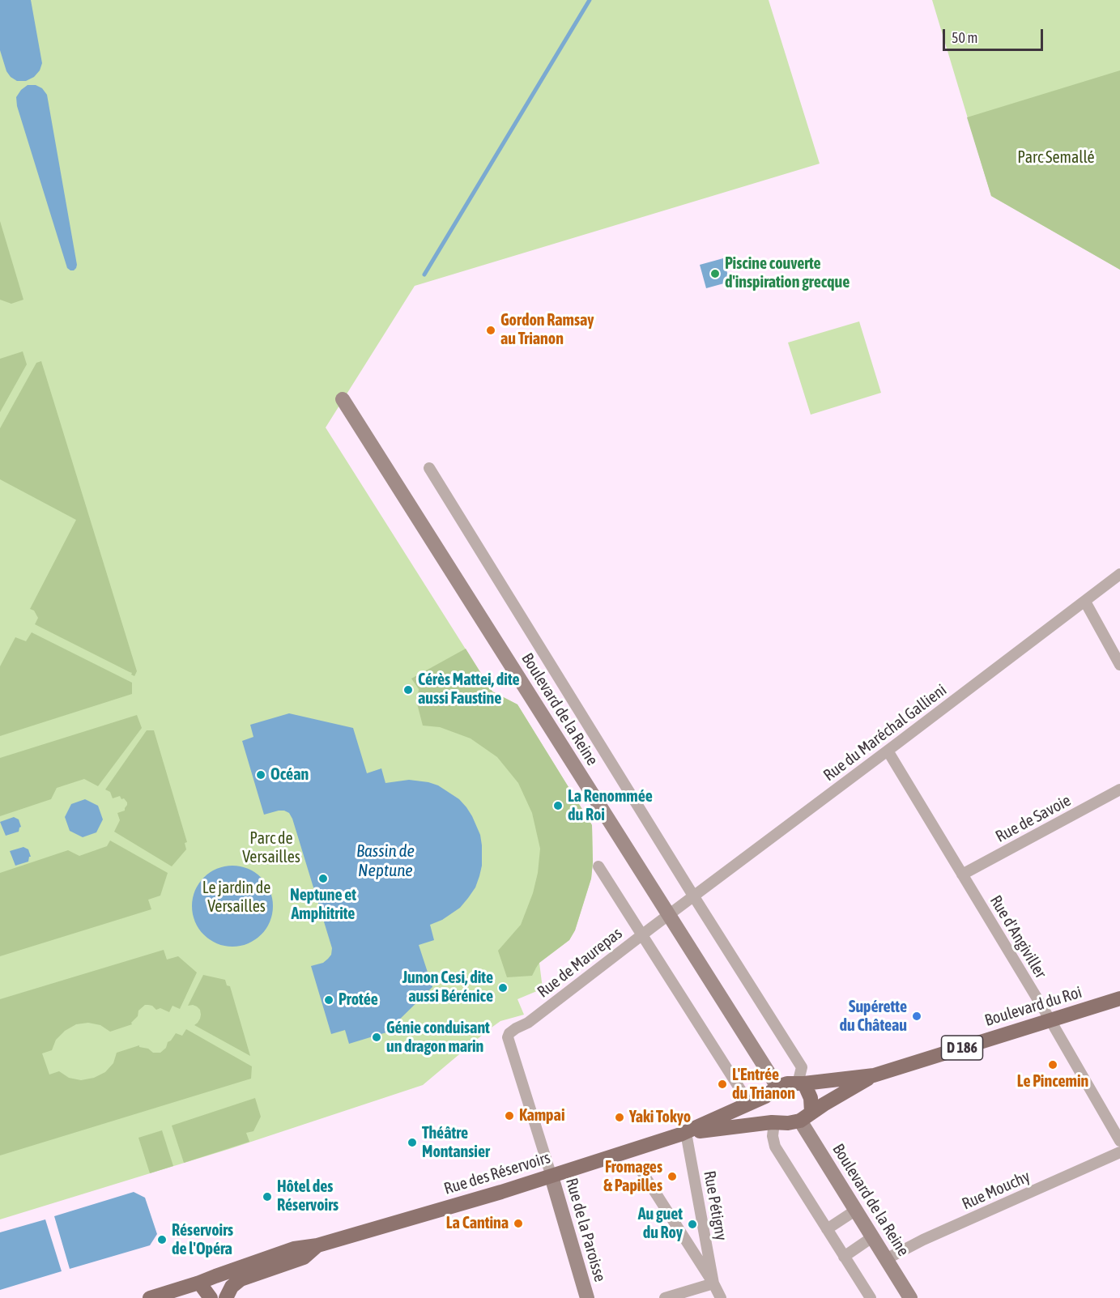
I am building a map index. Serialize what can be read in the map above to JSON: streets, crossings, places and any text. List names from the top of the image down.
{
  "streets": {
    "main road": [
      "Boulevard de la Reine",
      "Boulevard du Roi",
      "D 186",
      "Rue des Réservoirs"
    ],
    "street": [
      "Rue du Maréchal Gallieni",
      "Rue de Savoie",
      "Rue d'Angiviller",
      "Rue de Maurepas",
      "Rue Mouchy",
      "Rue Pétigny",
      "Rue de la Paroisse"
    ]
  },
  "crossings": [
    ["Boulevard de la Reine", "Rue du Maréchal Gallieni"],
    ["Boulevard de la Reine", "Rue de Maurepas"],
    ["Boulevard de la Reine", "Boulevard du Roi"],
    ["Boulevard de la Reine", "Rue des Réservoirs"],
    ["Boulevard de la Reine", "Rue Mouchy"],
    ["Rue du Maréchal Gallieni", "Rue d'Angiviller"],
    ["Rue du Maréchal Gallieni", "Rue de Maurepas"],
    ["Rue de Savoie", "Rue d'Angiviller"],
    ["Rue d'Angiviller", "Boulevard du Roi"],
    ["Rue de Maurepas", "Rue de la Paroisse"],
    ["Boulevard du Roi", "Rue des Réservoirs"],
    ["Rue des Réservoirs", "Rue Pétigny"],
    ["Rue des Réservoirs", "Rue de la Paroisse"]
  ],
  "water": ["Bassin de Neptune"],
  "parks": ["Parc Semallé", "Parc de Versailles", "Le jardin de Versailles"],
  "places": [
    "Piscine couverte d'inspiration grecque",
    "Gordon Ramsay au Trianon",
    "Cérès Mattei, dite aussi Faustine",
    "Océan",
    "La Renommée du Roi",
    "Neptune et Amphitrite",
    "Junon Cesi, dite aussi Bérénice",
    "Protée",
    "Supérette du Château",
    "Génie conduisant un dragon marin",
    "Le Pincemin",
    "L'Entrée du Trianon",
    "Kampai",
    "Yaki Tokyo",
    "Théâtre Montansier",
    "Fromages & Papilles",
    "Hôtel des Réservoirs",
    "La Cantina",
    "Au guet du Roy",
    "Réservoirs de l'Opéra"
  ],
  "scale_bar": "50 m"
}
